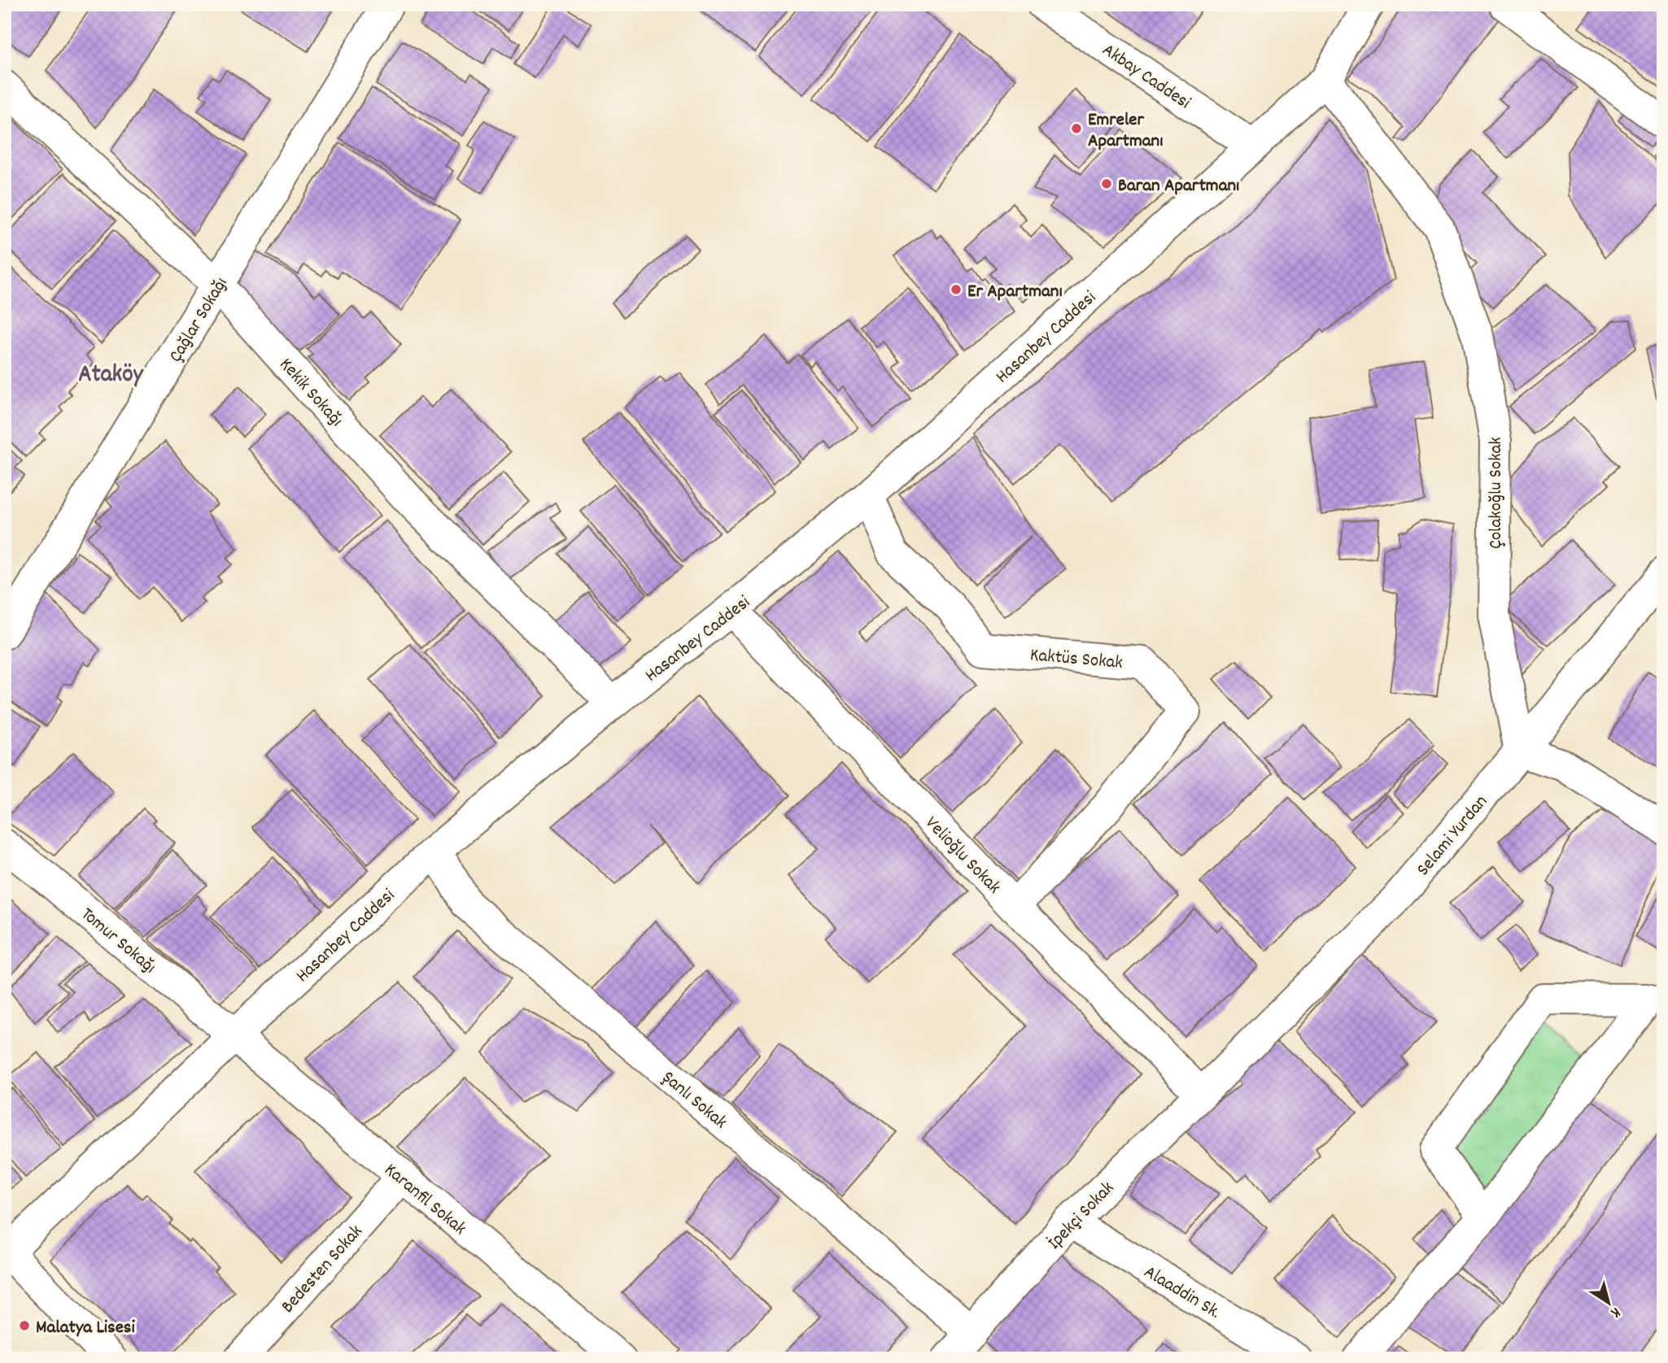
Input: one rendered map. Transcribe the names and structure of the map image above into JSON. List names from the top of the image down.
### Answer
{
  "streets": {
    "street": [
      "Akbay Caddesi",
      "Çağlar Sokağı",
      "Hasanbey Caddesi",
      "Kekik Sokağı",
      "Çolakoğlu Sokak",
      "Kaktüs Sokak",
      "Selami Yurdan",
      "Velioğlu Sokak",
      "Tomur Sokağı",
      "Şanlı Sokak",
      "Karanfil Sokak",
      "İpekçi Sokak",
      "Bedesten Sokak",
      "Alaaddin Sk."
    ]
  },
  "crossings": [
    ["Akbay Caddesi", "Hasanbey Caddesi"],
    ["Çağlar Sokağı", "Kekik Sokağı"],
    ["Hasanbey Caddesi", "Kekik Sokağı"],
    ["Hasanbey Caddesi", "Çolakoğlu Sokak"],
    ["Hasanbey Caddesi", "Kaktüs Sokak"],
    ["Hasanbey Caddesi", "Velioğlu Sokak"],
    ["Hasanbey Caddesi", "Tomur Sokağı"],
    ["Hasanbey Caddesi", "Şanlı Sokak"],
    ["Hasanbey Caddesi", "Karanfil Sokak"],
    ["Çolakoğlu Sokak", "Selami Yurdan"],
    ["Kaktüs Sokak", "Velioğlu Sokak"],
    ["Selami Yurdan", "Velioğlu Sokak"],
    ["Selami Yurdan", "İpekçi Sokak"],
    ["Velioğlu Sokak", "İpekçi Sokak"],
    ["Tomur Sokağı", "Karanfil Sokak"],
    ["Şanlı Sokak", "İpekçi Sokak"],
    ["Karanfil Sokak", "Bedesten Sokak"],
    ["İpekçi Sokak", "Alaaddin Sk."]
  ],
  "districts": ["Ataköy"],
  "places": [
    "Emreler Apartmanı",
    "Baran Apartmanı",
    "Er Apartmanı",
    "Malatya Lisesi"
  ],
  "north": "bottom right"
}
